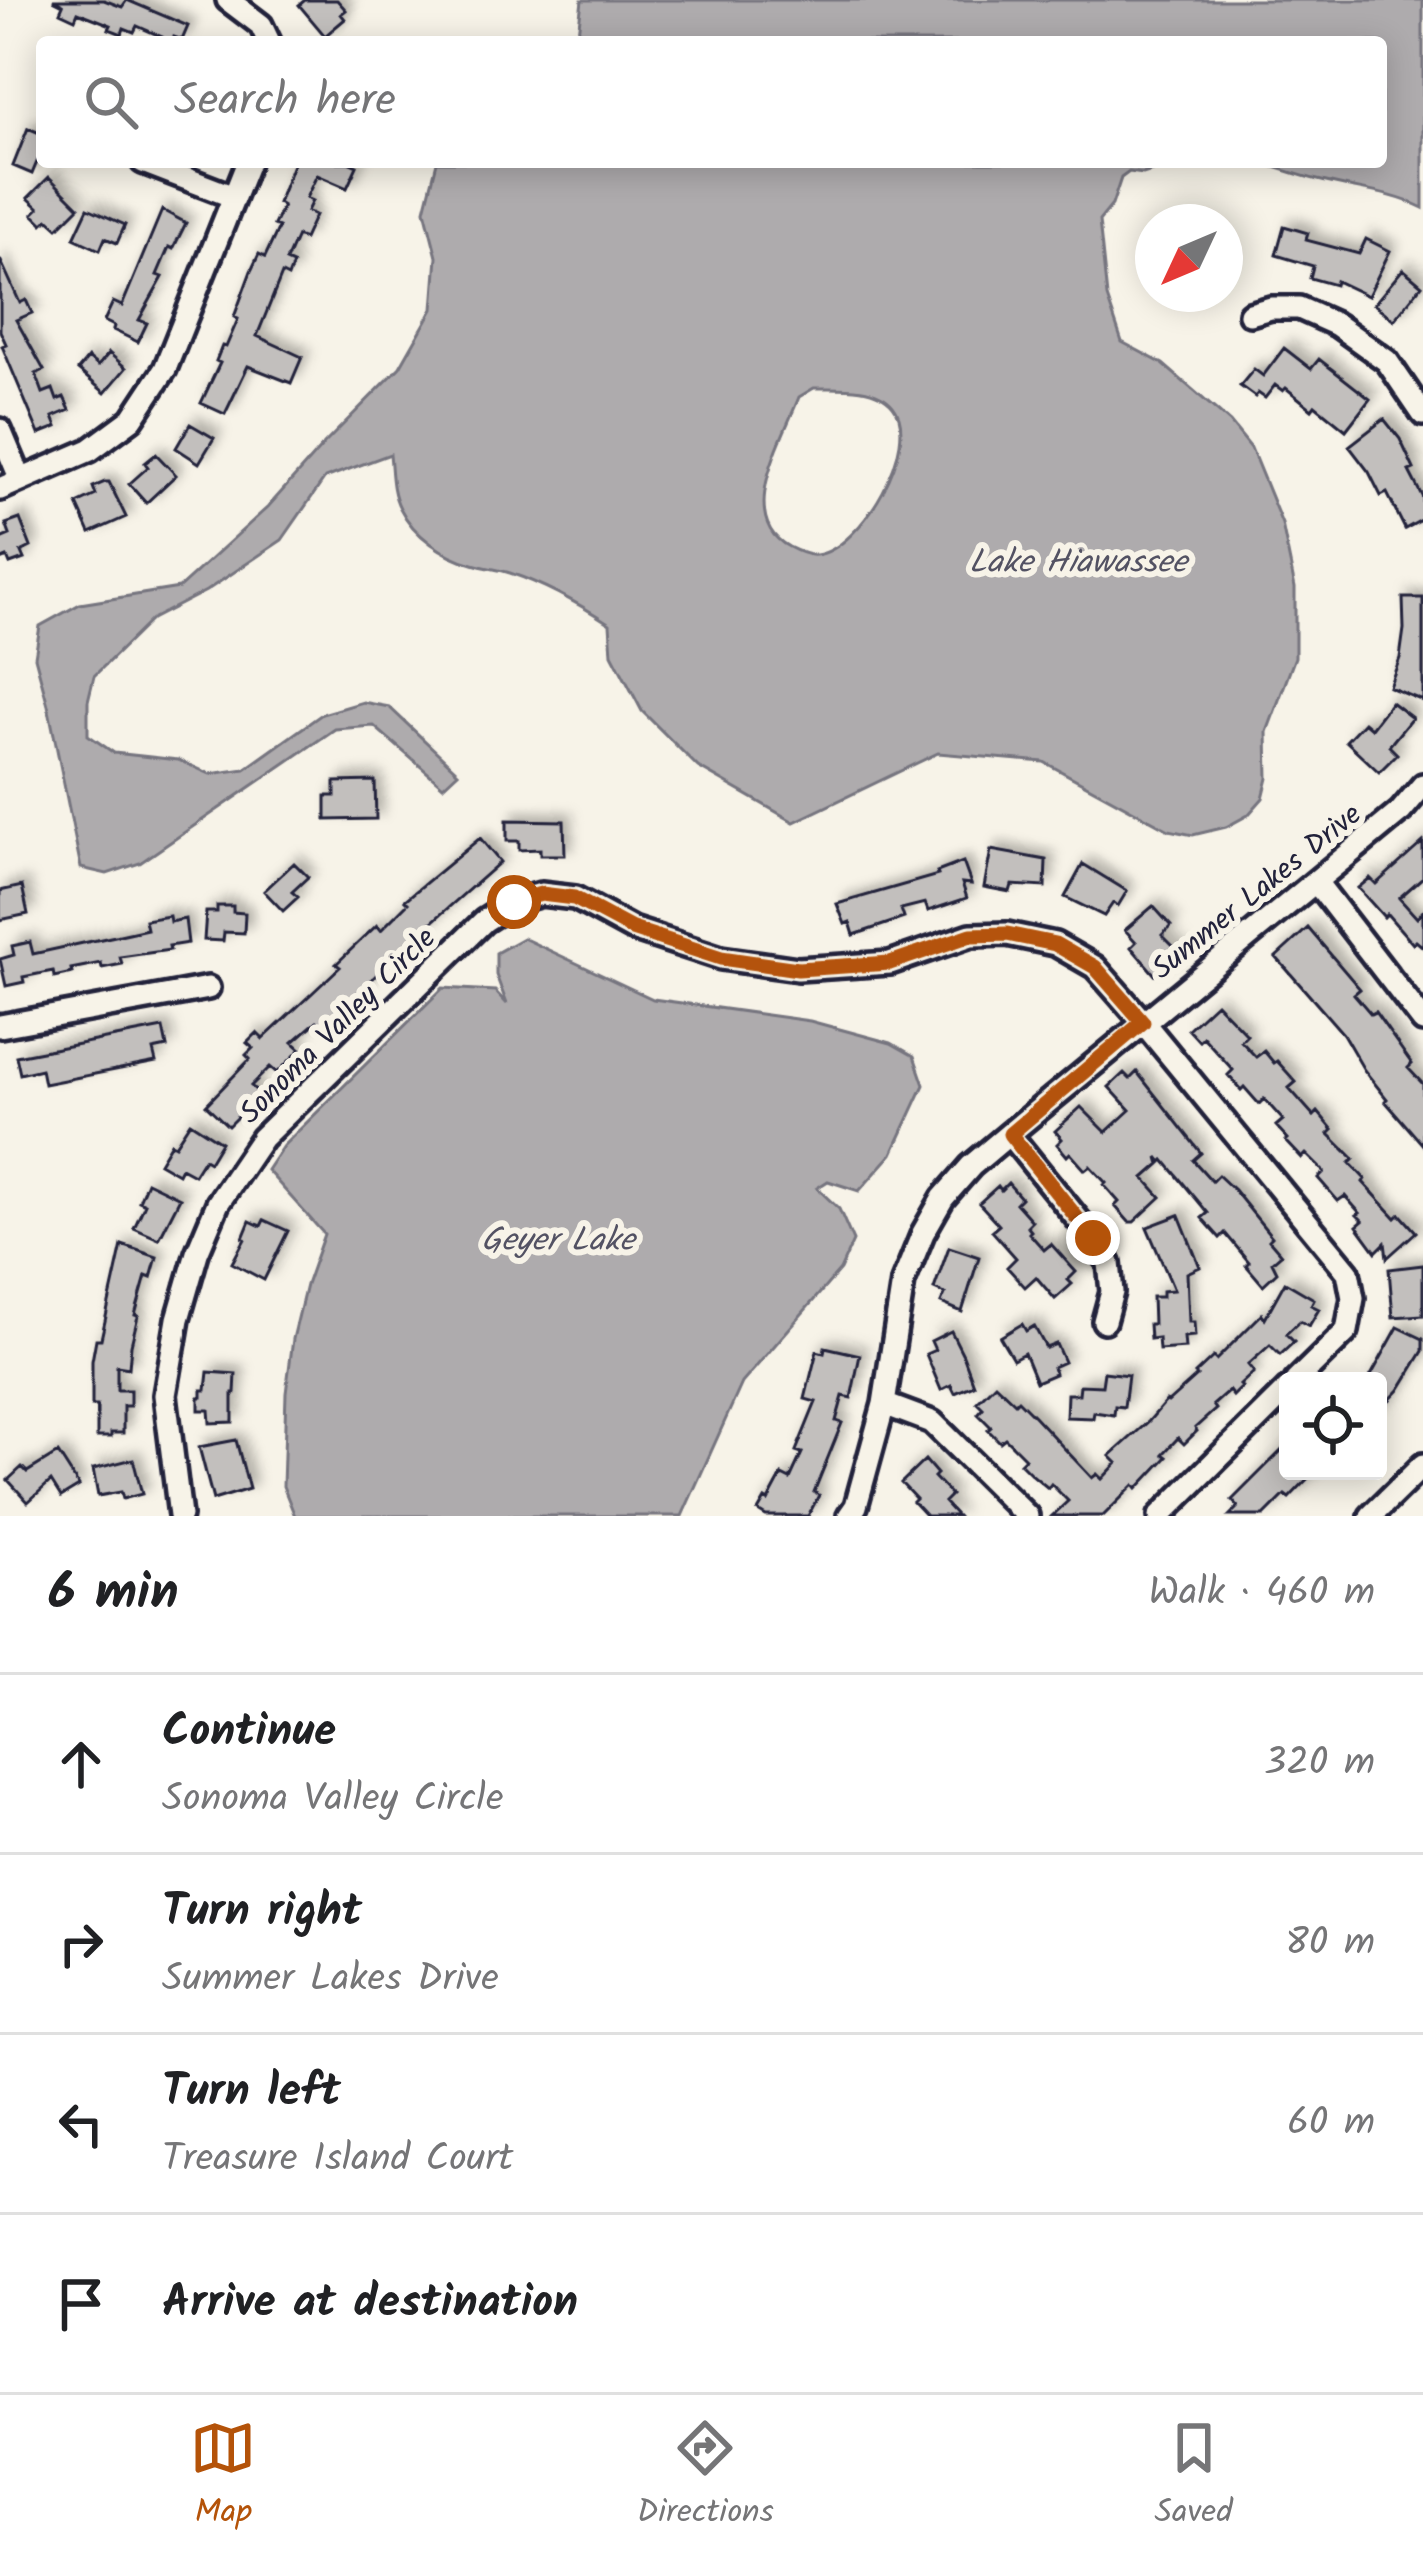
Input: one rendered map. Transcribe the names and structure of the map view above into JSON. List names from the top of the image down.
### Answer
{
  "streets": {
    "street": ["Summer Lakes Drive", "Sonoma Valley Circle"]
  },
  "crossings": [
    ["Summer Lakes Drive", "Sonoma Valley Circle"]
  ],
  "water": ["Lake Hiawassee", "Geyer Lake"],
  "north": "bottom left",
  "page": {
    "search": "Search here",
    "heading": ["6 min", "Walk · 460 m"],
    "list": [
      ["Continue", "Sonoma Valley Circle", "320 m"],
      ["Turn right", "Summer Lakes Drive", "80 m"],
      ["Turn left", "Treasure Island Court", "60 m"],
      "Arrive at destination"
    ],
    "nav": ["Map", "Directions", "Saved"]
  }
}
